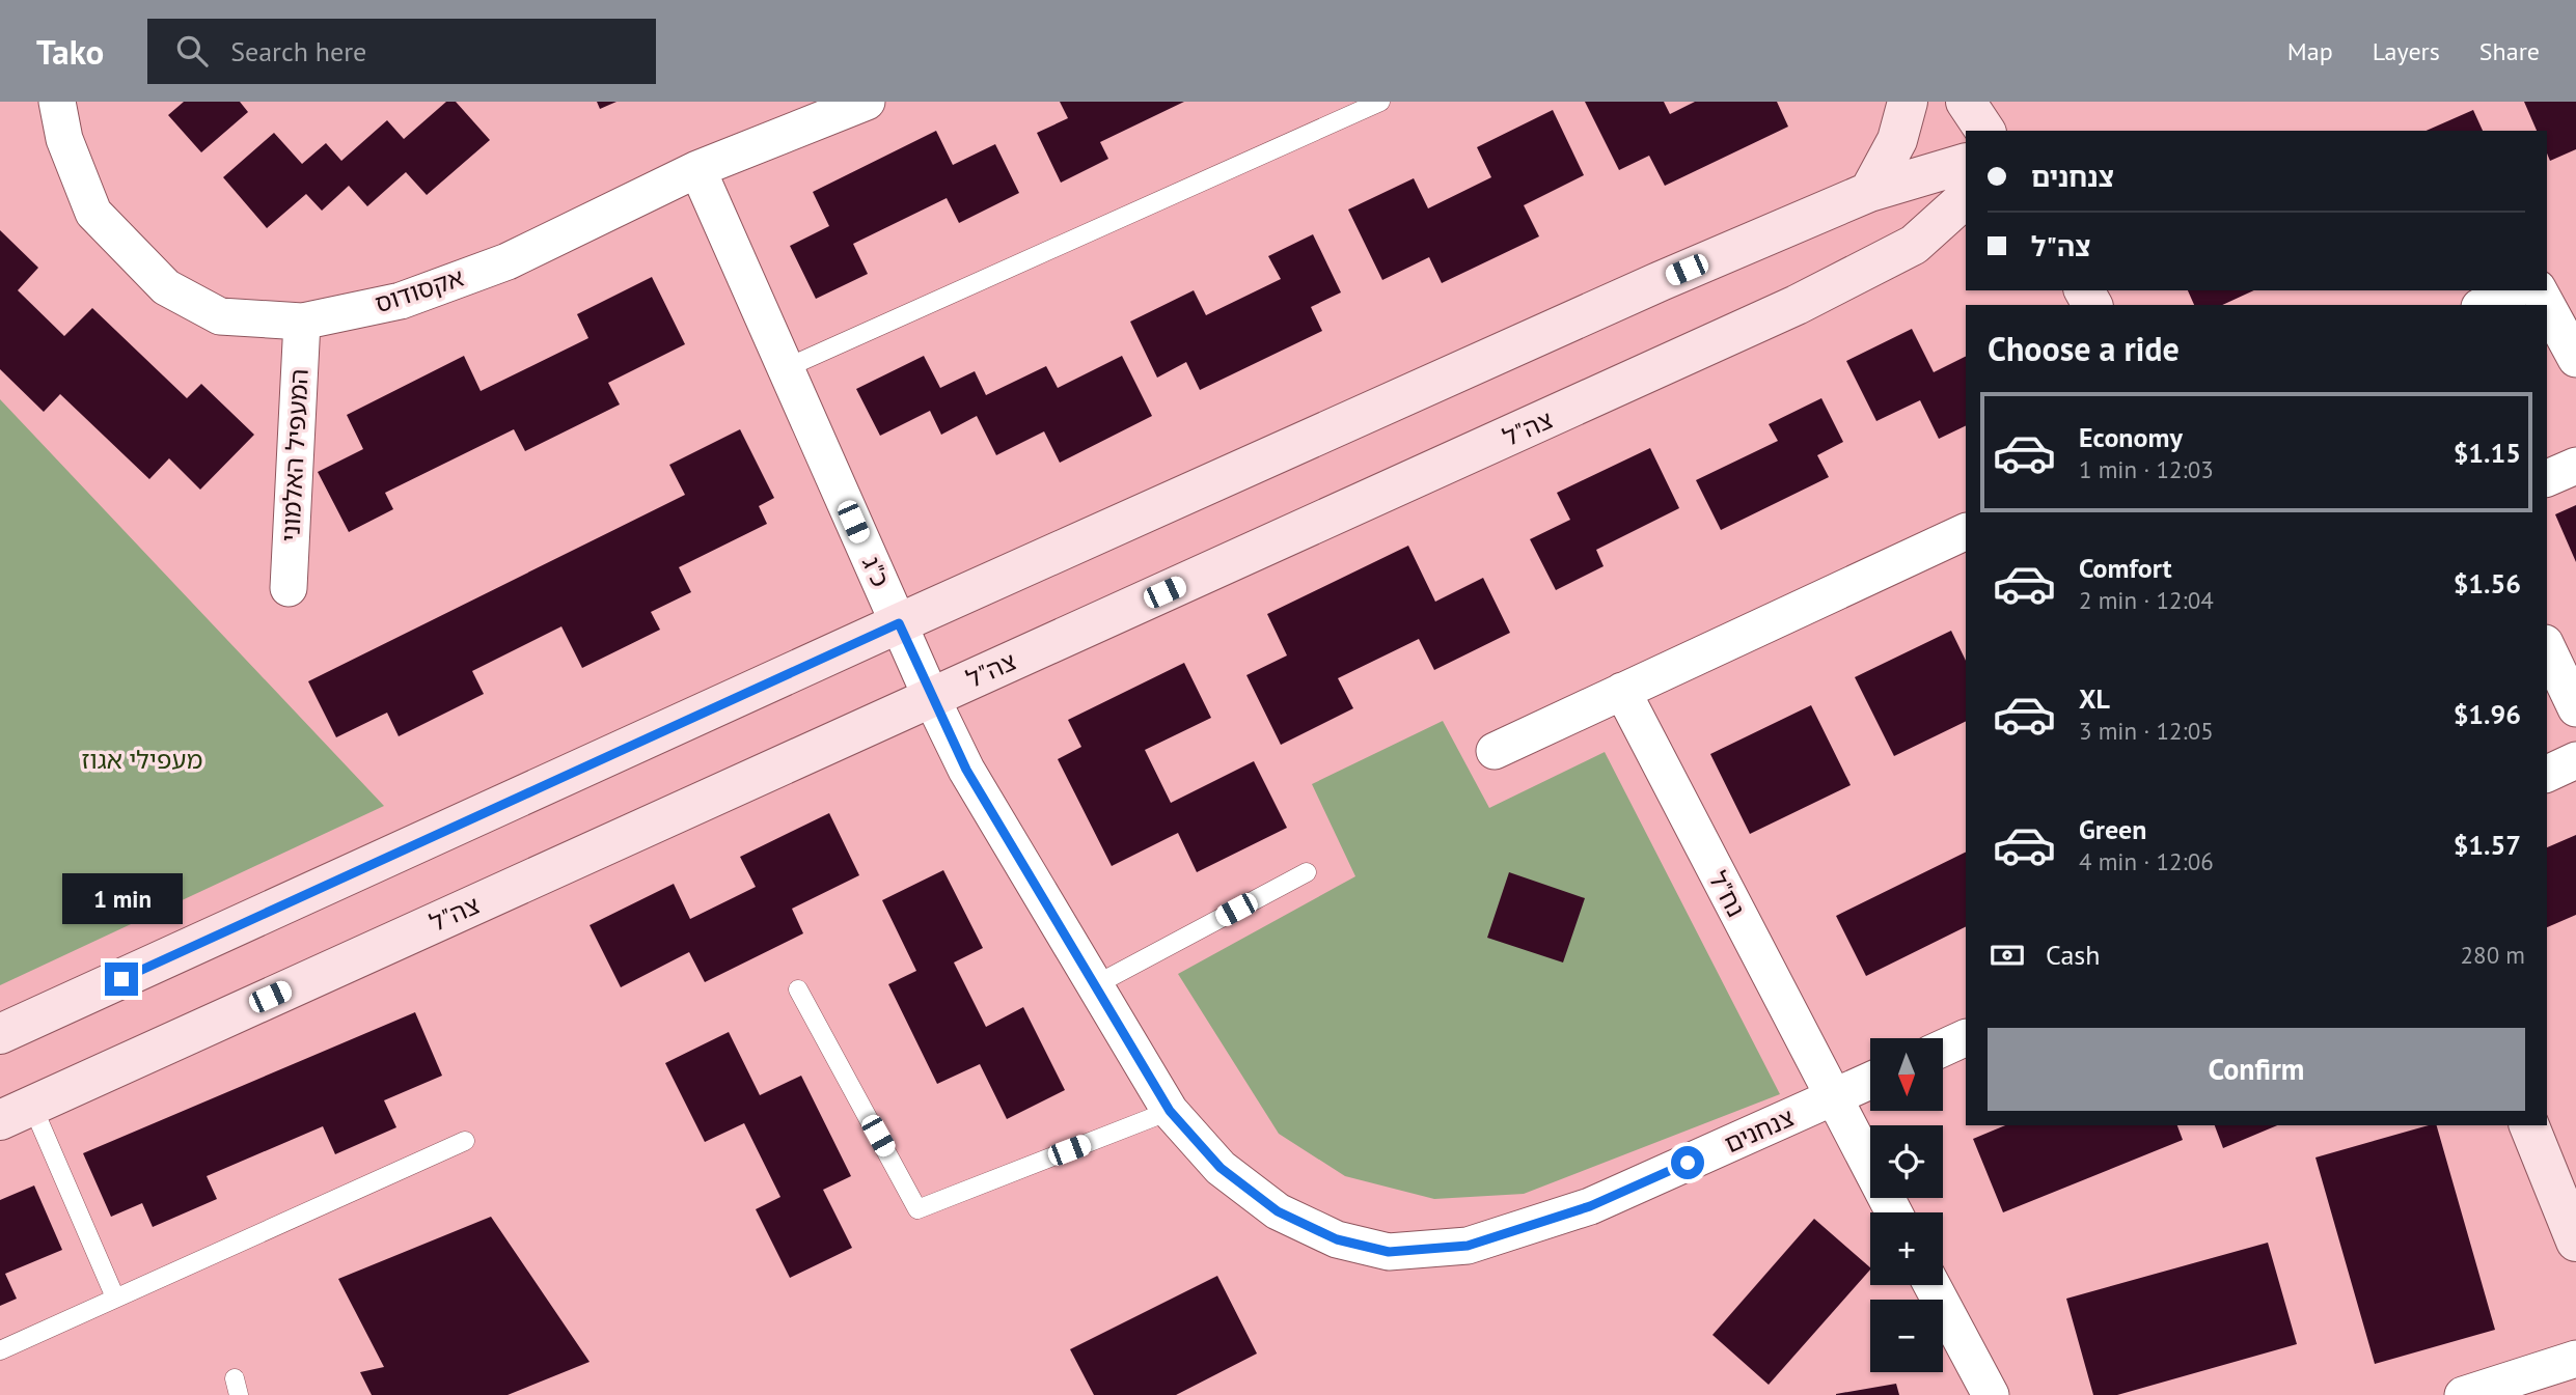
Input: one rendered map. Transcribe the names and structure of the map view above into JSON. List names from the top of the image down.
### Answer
{
  "streets": {
    "street": [
      "אקסודוס",
      "צה\"ל",
      "המעפיל האלמוני",
      "כ\"ג",
      "נח\"ל",
      "צנחנים"
    ]
  },
  "crossings": [
    ["אקסודוס", "המעפיל האלמוני"],
    ["אקסודוס", "כ\"ג"],
    ["צה\"ל", "כ\"ג"],
    ["כ\"ג", "צנחנים"],
    ["נח\"ל", "צנחנים"]
  ],
  "parks": ["מעפילי אגוז"],
  "north": "bottom",
  "page": {
    "header": "Tako",
    "search": "Search here",
    "nav": ["Map", "Layers", "Share"],
    "banner": ["צנחנים", "צה\"ל"],
    "heading": "Choose a ride",
    "list": [
      {
        "name": "Economy",
        "note": "1 min · 12:03",
        "value": "$1.15"
      },
      {
        "name": "Comfort",
        "note": "2 min · 12:04",
        "value": "$1.56"
      },
      {
        "name": "XL",
        "note": "3 min · 12:05",
        "value": "$1.96"
      },
      {
        "name": "Green",
        "note": "4 min · 12:06",
        "value": "$1.57"
      }
    ],
    "bubble": "1 min",
    "pay": ["Cash", "280 m"],
    "buttons": "Confirm",
    "map_buttons": ["+", "−"]
  }
}
